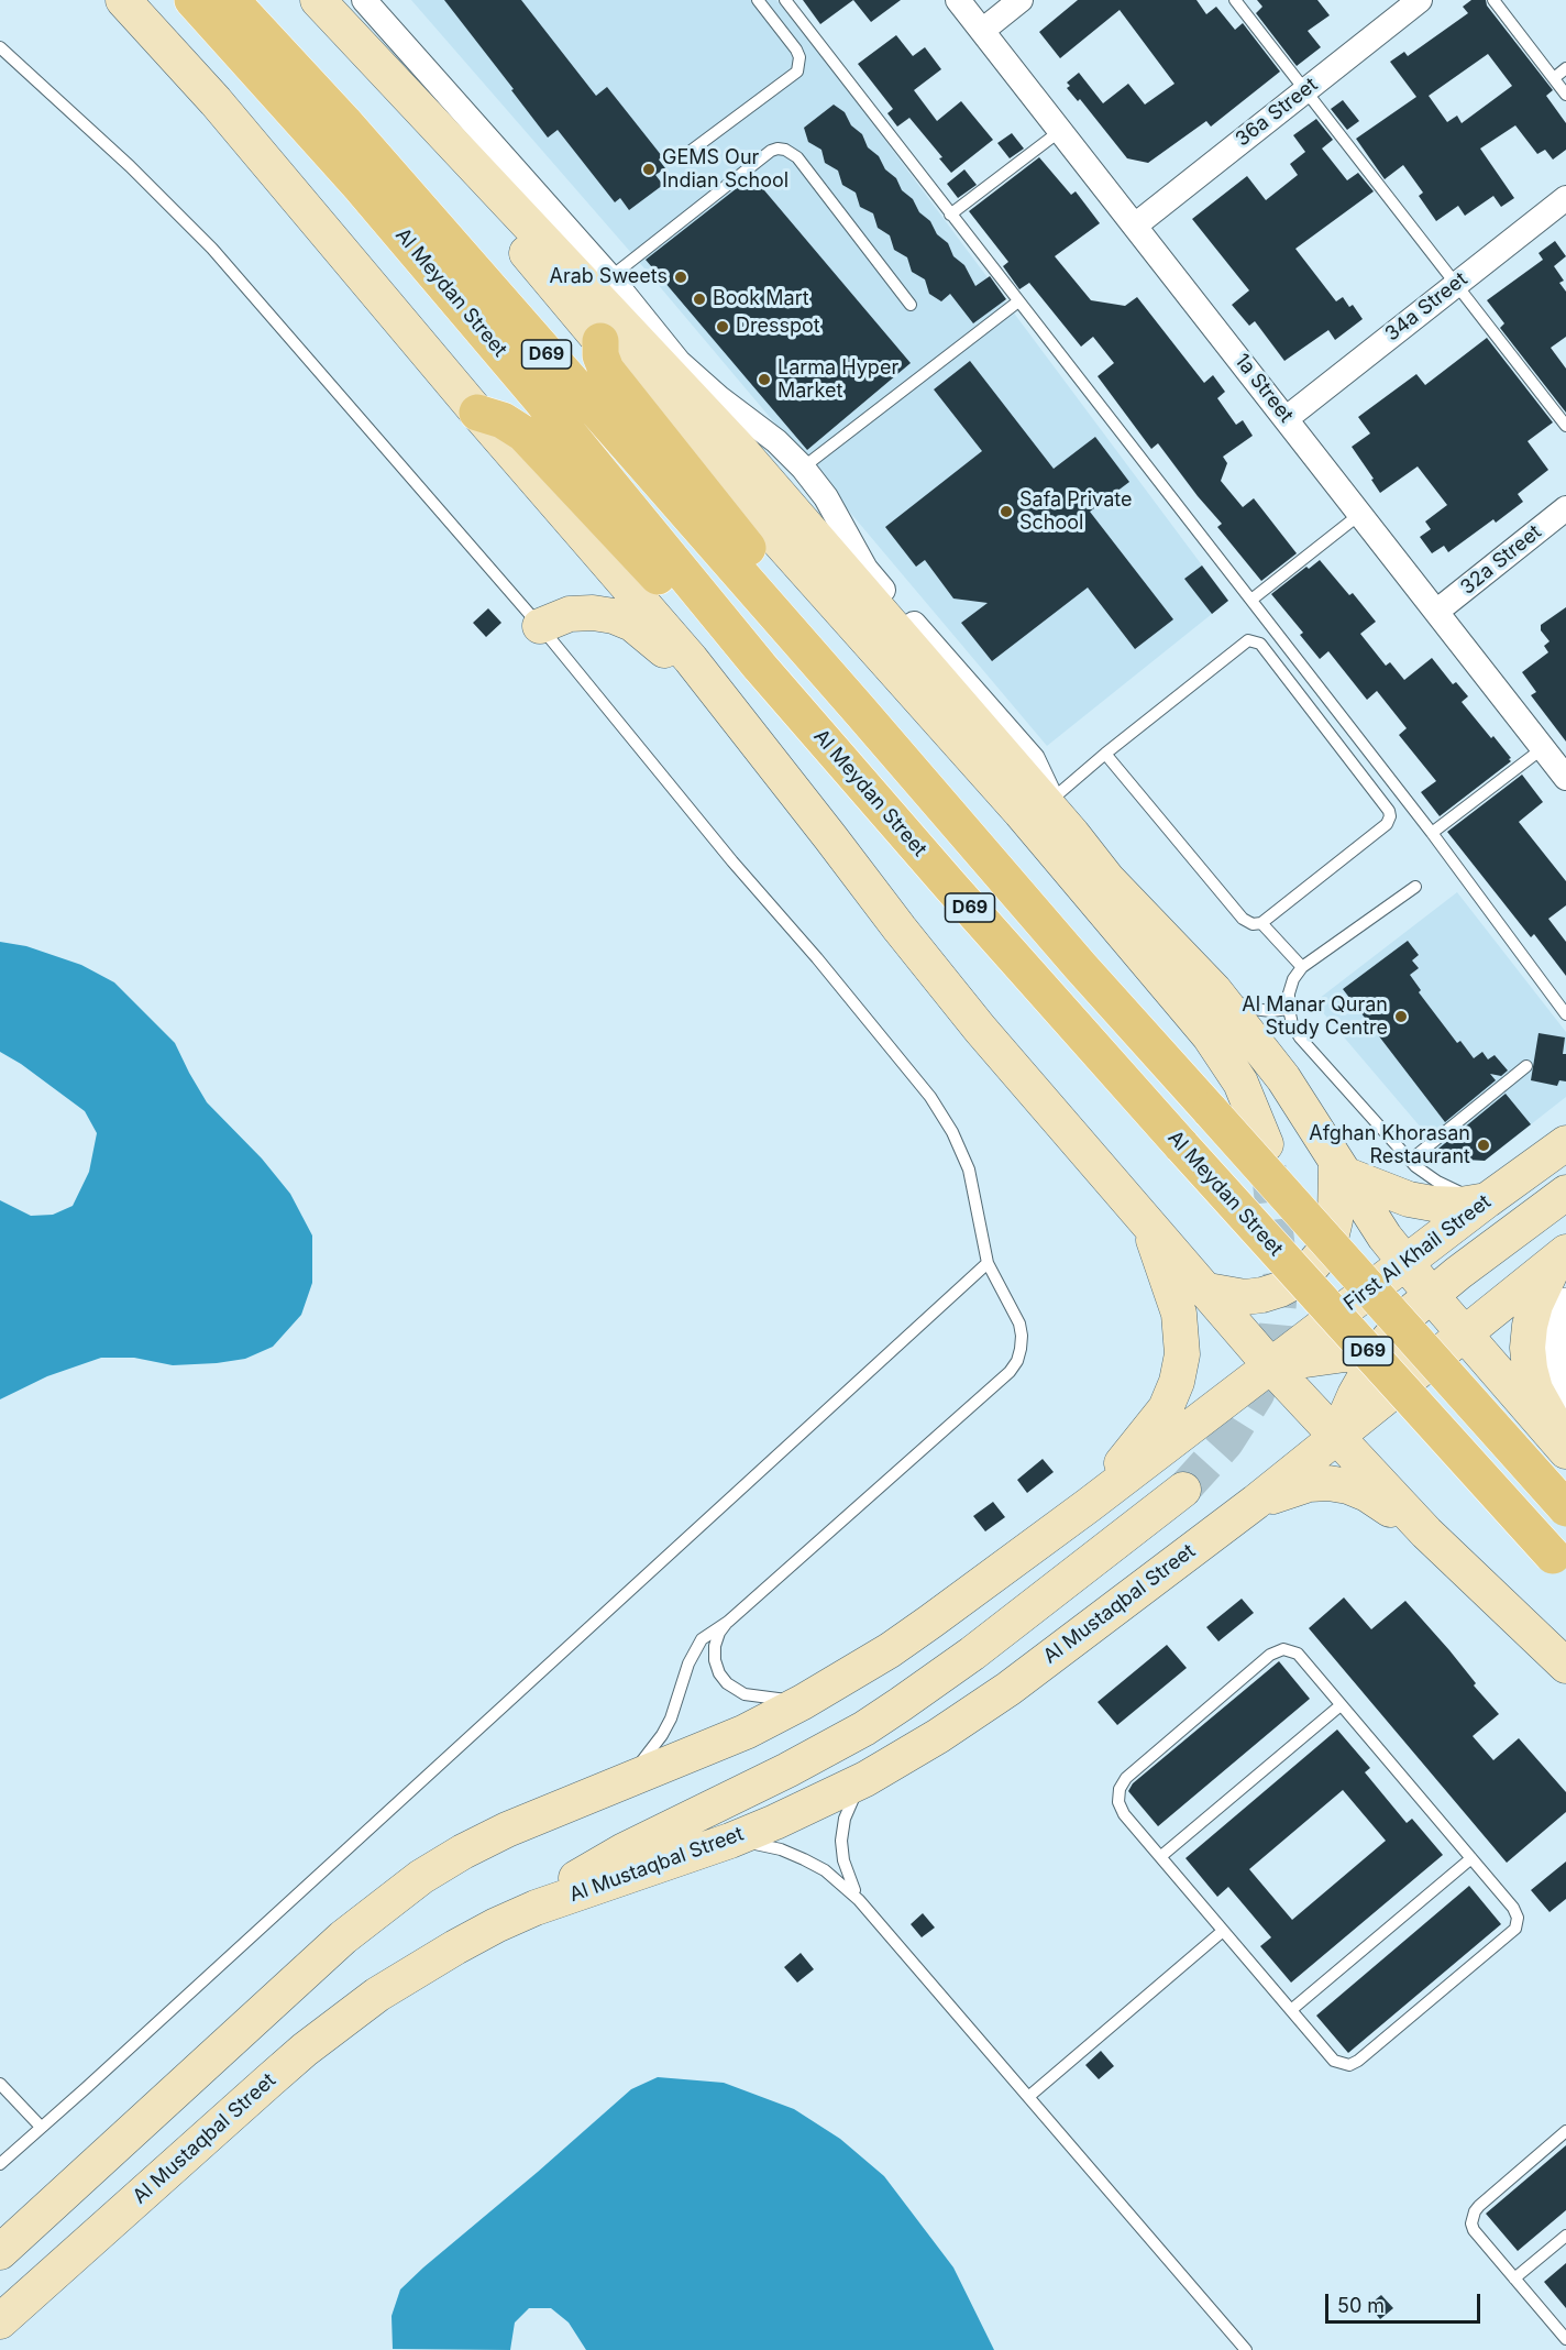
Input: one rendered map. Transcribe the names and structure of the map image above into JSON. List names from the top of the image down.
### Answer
{
  "streets": {
    "main road": [
      "Al Meydan Street",
      "D69",
      "First Al Khail Street",
      "Al Mustaqbal Street"
    ],
    "street": [
      "36a Street",
      "34a Street",
      "1a Street",
      "32a Street"
    ]
  },
  "crossings": [
    ["36a Street", "1a Street"],
    ["34a Street", "1a Street"],
    ["1a Street", "32a Street"]
  ],
  "places": [
    "GEMS Our Indian School",
    "Arab Sweets",
    "Book Mart",
    "Dresspot",
    "Larma Hyper Market",
    "Safa Private School",
    "Al Manar Quran Study Centre",
    "Afghan Khorasan Restaurant"
  ],
  "scale_bar": "50 m"
}
